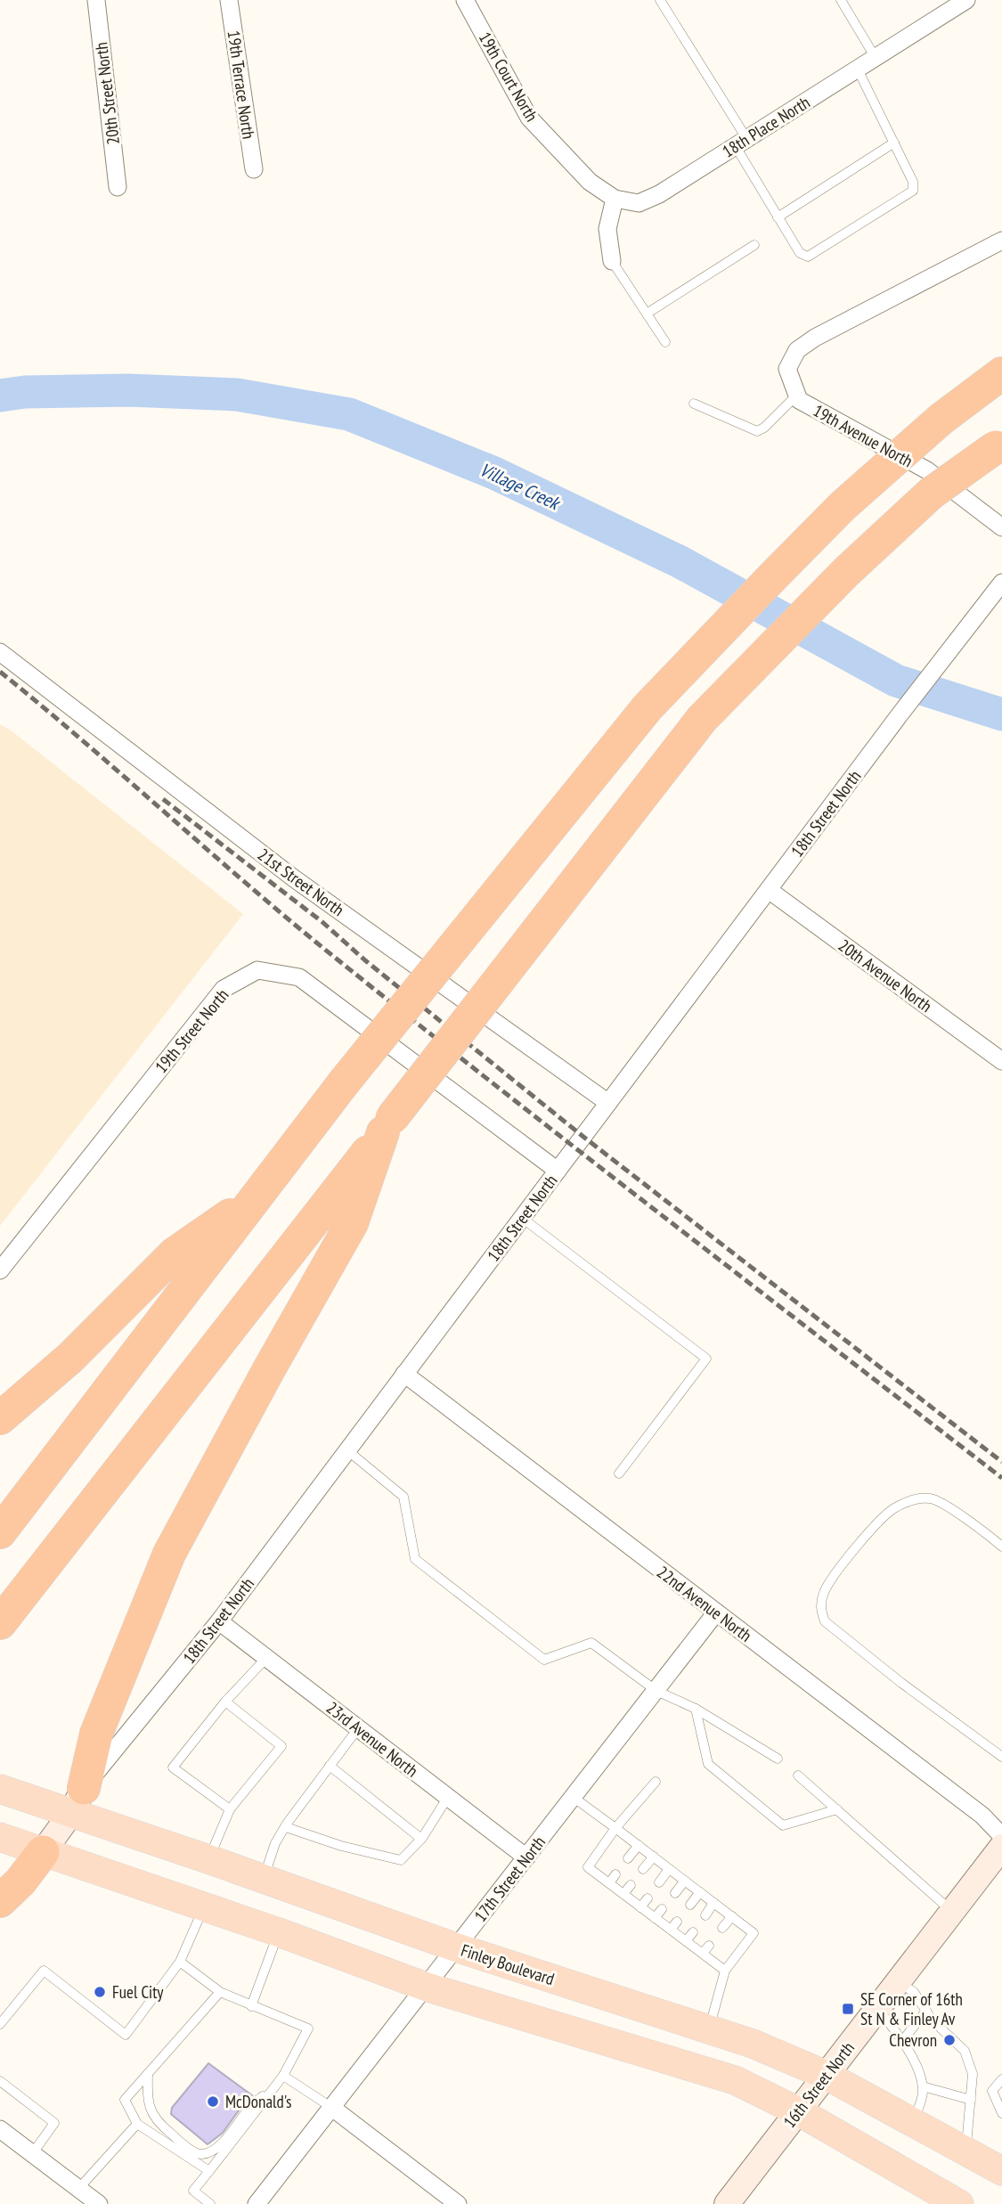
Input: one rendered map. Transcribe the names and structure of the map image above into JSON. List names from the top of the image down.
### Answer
{
  "streets": {
    "main road": ["Finley Boulevard"],
    "street": [
      "19th Court North",
      "19th Terrace North",
      "20th Street North",
      "18th Place North",
      "19th Avenue North",
      "18th Street North",
      "21st Street North",
      "20th Avenue North",
      "19th Street North",
      "22nd Avenue North",
      "23rd Avenue North",
      "17th Street North",
      "16th Street North"
    ]
  },
  "crossings": [
    ["19th Court North", "18th Place North"],
    ["18th Street North", "21st Street North"],
    ["18th Street North", "20th Avenue North"],
    ["18th Street North", "19th Street North"],
    ["18th Street North", "22nd Avenue North"],
    ["18th Street North", "23rd Avenue North"],
    ["18th Street North", "Finley Boulevard"],
    ["22nd Avenue North", "17th Street North"],
    ["23rd Avenue North", "17th Street North"],
    ["17th Street North", "Finley Boulevard"],
    ["Finley Boulevard", "16th Street North"]
  ],
  "water": ["Village Creek"],
  "places": {
    "other": ["Fuel City", "Chevron", "McDonald's"],
    "transit": ["SE Corner of 16th St N & Finley Av"]
  }
}
